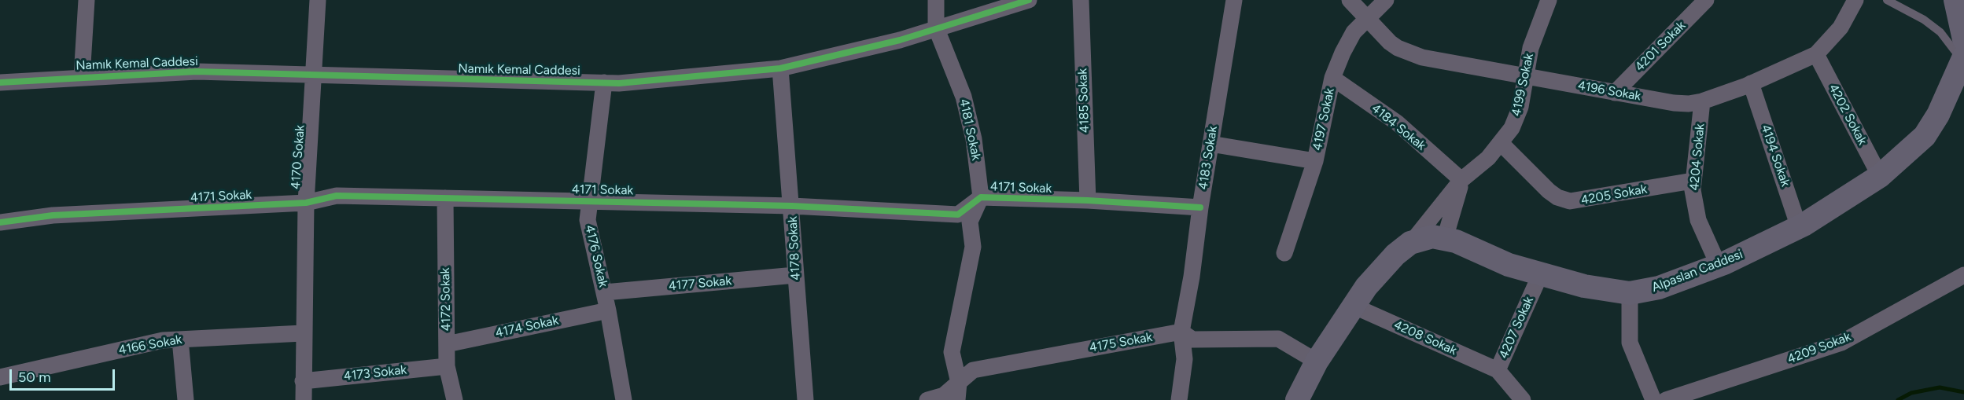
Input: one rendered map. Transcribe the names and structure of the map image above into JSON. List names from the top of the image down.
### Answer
{
  "streets": {
    "street": [
      "4201 Sokak",
      "Namık Kemal Caddesi",
      "4199 Sokak",
      "4196 Sokak",
      "4185 Sokak",
      "4202 Sokak",
      "4197 Sokak",
      "4184 Sokak",
      "4181 Sokak",
      "4194 Sokak",
      "4170 Sokak",
      "4204 Sokak",
      "4183 Sokak",
      "4171 Sokak",
      "4205 Sokak",
      "4178 Sokak",
      "4176 Sokak",
      "Alpaslan Caddesi",
      "4177 Sokak",
      "4172 Sokak",
      "4174 Sokak",
      "4207 Sokak",
      "4208 Sokak",
      "4175 Sokak",
      "4166 Sokak",
      "4209 Sokak",
      "4173 Sokak"
    ]
  },
  "crossings": [
    ["4201 Sokak", "4196 Sokak"],
    ["Namık Kemal Caddesi", "4181 Sokak"],
    ["Namık Kemal Caddesi", "4170 Sokak"],
    ["Namık Kemal Caddesi", "4178 Sokak"],
    ["Namık Kemal Caddesi", "4176 Sokak"],
    ["4199 Sokak", "4196 Sokak"],
    ["4199 Sokak", "4184 Sokak"],
    ["4199 Sokak", "4205 Sokak"],
    ["4199 Sokak", "Alpaslan Caddesi"],
    ["4196 Sokak", "4202 Sokak"],
    ["4196 Sokak", "4197 Sokak"],
    ["4196 Sokak", "4194 Sokak"],
    ["4196 Sokak", "4204 Sokak"],
    ["4185 Sokak", "4171 Sokak"],
    ["4202 Sokak", "Alpaslan Caddesi"],
    ["4197 Sokak", "4184 Sokak"],
    ["4181 Sokak", "4171 Sokak"],
    ["4194 Sokak", "Alpaslan Caddesi"],
    ["4170 Sokak", "4171 Sokak"],
    ["4170 Sokak", "4166 Sokak"],
    ["4170 Sokak", "4173 Sokak"],
    ["4204 Sokak", "4205 Sokak"],
    ["4204 Sokak", "Alpaslan Caddesi"],
    ["4183 Sokak", "4171 Sokak"],
    ["4183 Sokak", "4175 Sokak"],
    ["4171 Sokak", "4178 Sokak"],
    ["4171 Sokak", "4176 Sokak"],
    ["4171 Sokak", "4172 Sokak"],
    ["4178 Sokak", "4177 Sokak"],
    ["4176 Sokak", "4177 Sokak"],
    ["4176 Sokak", "4174 Sokak"],
    ["Alpaslan Caddesi", "4207 Sokak"],
    ["Alpaslan Caddesi", "4208 Sokak"],
    ["4172 Sokak", "4174 Sokak"],
    ["4172 Sokak", "4173 Sokak"],
    ["4207 Sokak", "4208 Sokak"]
  ],
  "scale_bar": "50 m"
}
